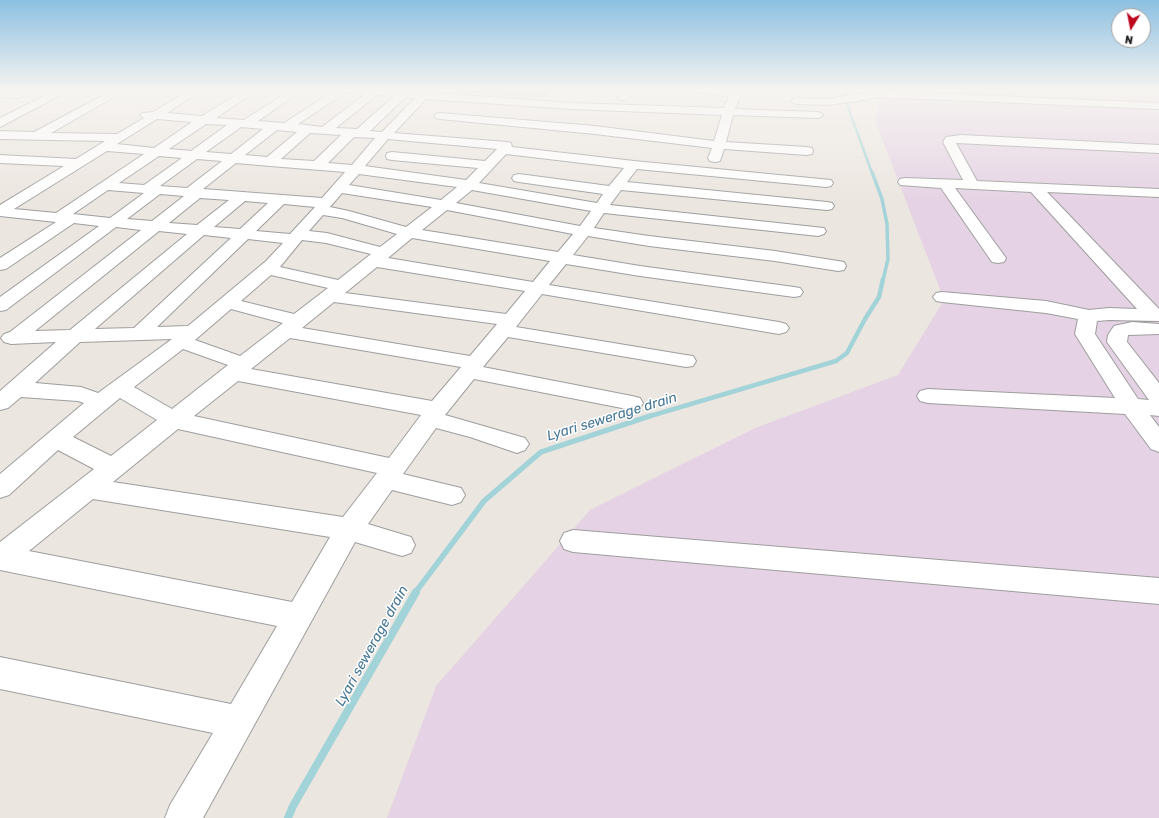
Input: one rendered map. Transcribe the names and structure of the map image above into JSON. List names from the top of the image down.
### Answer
{
  "water": ["Lyari sewerage drain"],
  "north": "bottom"
}
